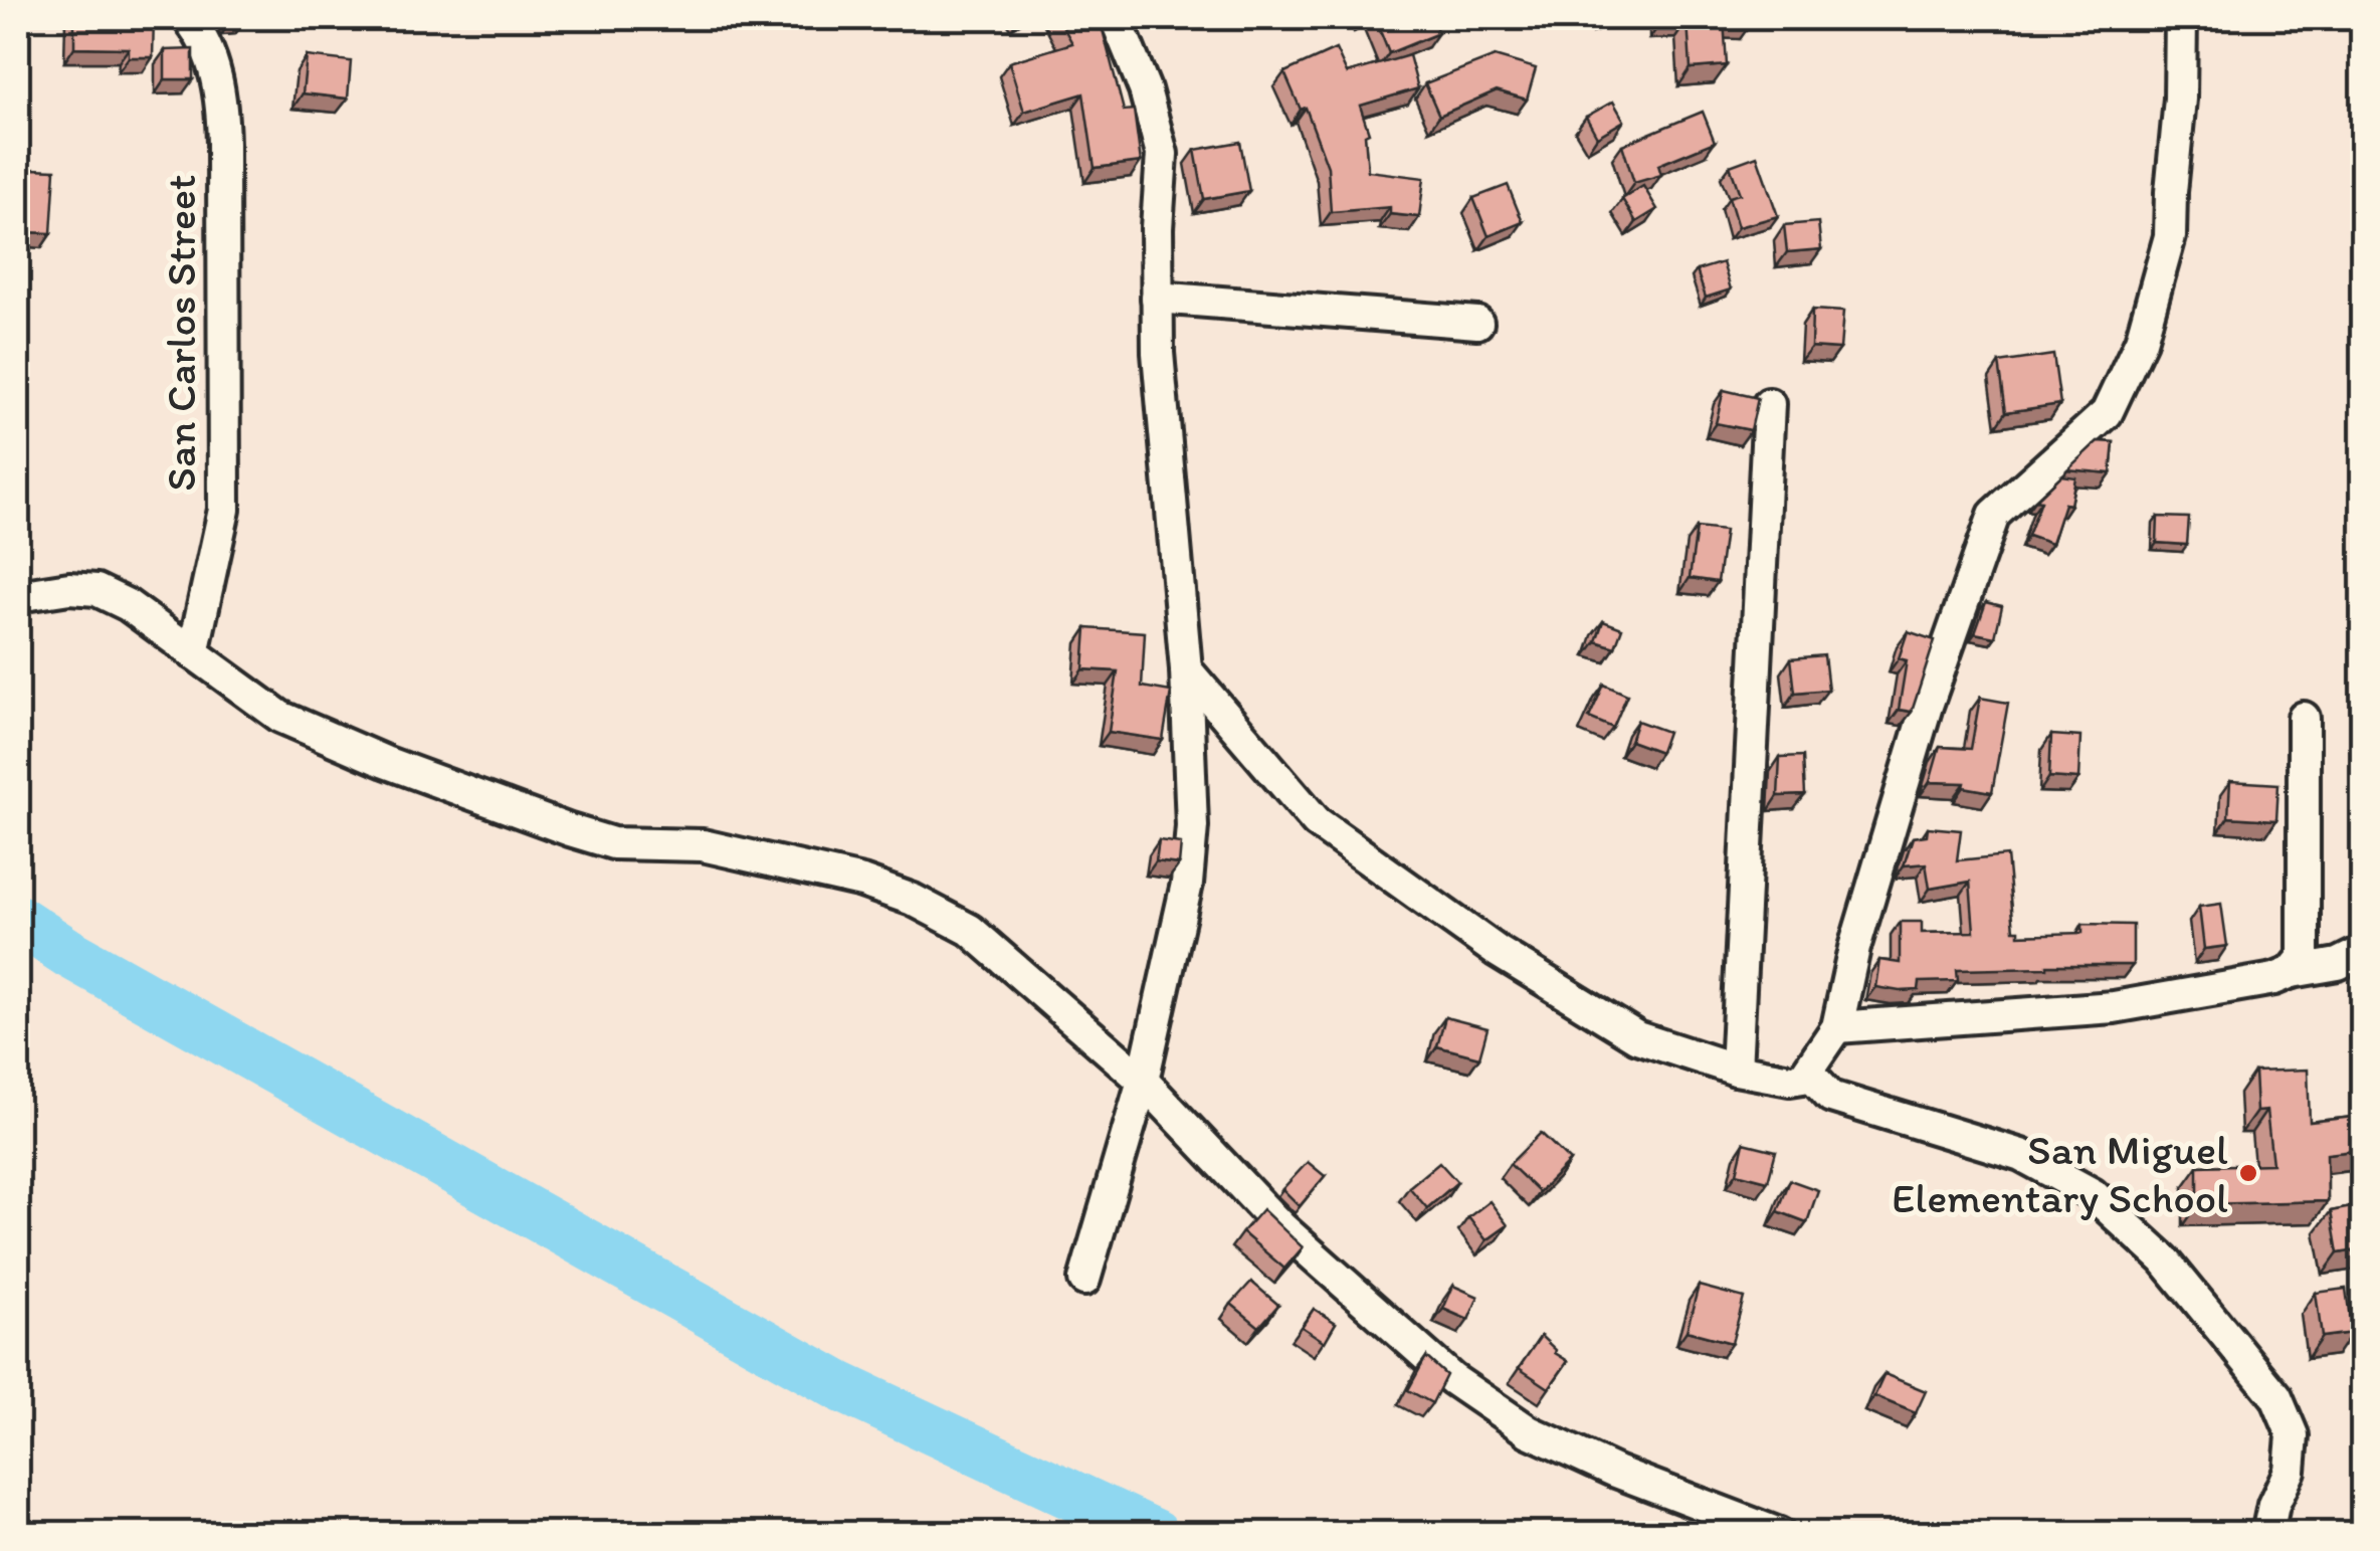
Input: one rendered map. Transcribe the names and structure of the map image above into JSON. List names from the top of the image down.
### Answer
{
  "streets": {
    "street": ["San Carlos Street"]
  },
  "places": ["San Miguel Elementary School"]
}
